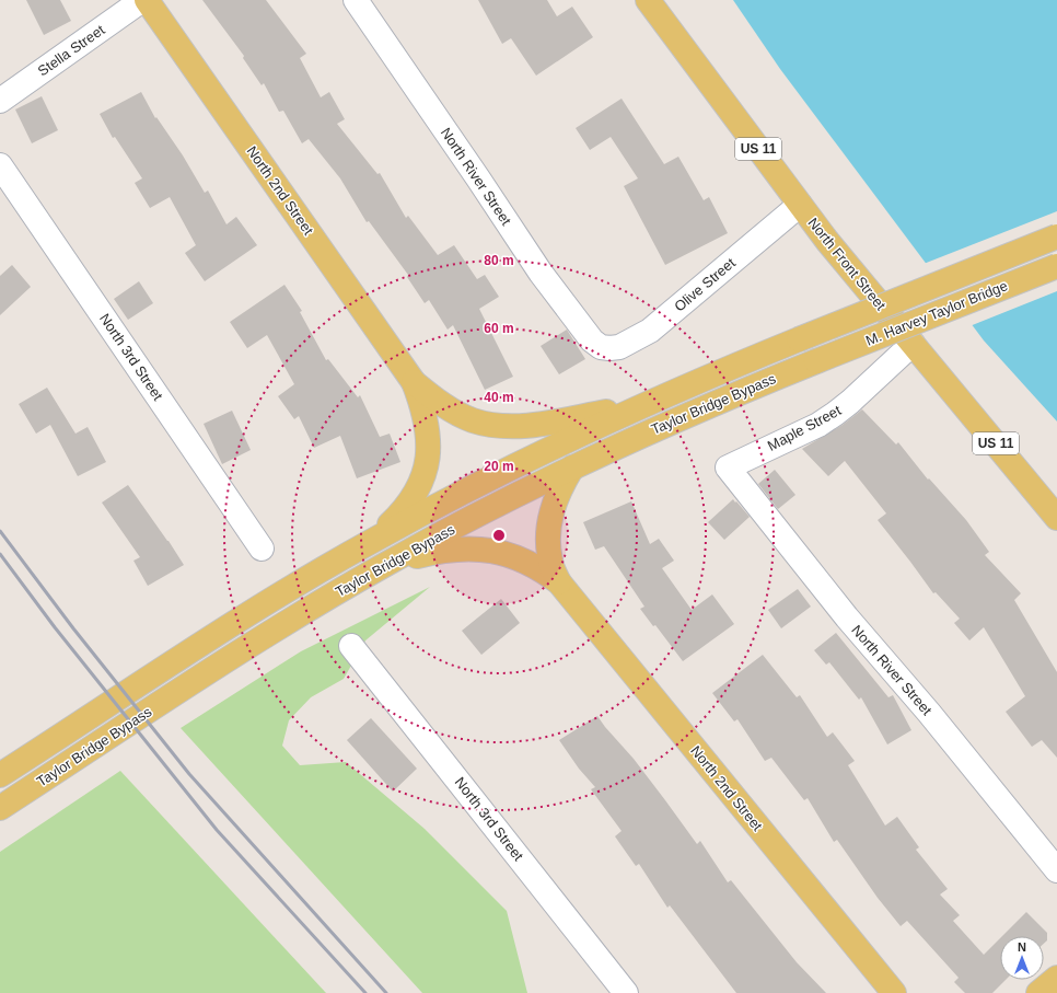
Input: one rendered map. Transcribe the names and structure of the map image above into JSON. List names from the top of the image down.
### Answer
{
  "streets": {
    "main road": [
      "US 11",
      "North 2nd Street",
      "North Front Street",
      "M. Harvey Taylor Bridge",
      "Taylor Bridge Bypass"
    ],
    "street": [
      "Stella Street",
      "North River Street",
      "Olive Street",
      "North 3rd Street",
      "Maple Street"
    ]
  },
  "crossings": [
    ["North River Street", "Olive Street"],
    ["North River Street", "Maple Street"],
    ["North Front Street", "Olive Street"],
    ["North Front Street", "Maple Street"],
    ["M. Harvey Taylor Bridge", "Taylor Bridge Bypass"]
  ],
  "north": "top",
  "rings": [
    "80 m",
    "60 m",
    "40 m",
    "20 m"
  ]
}
